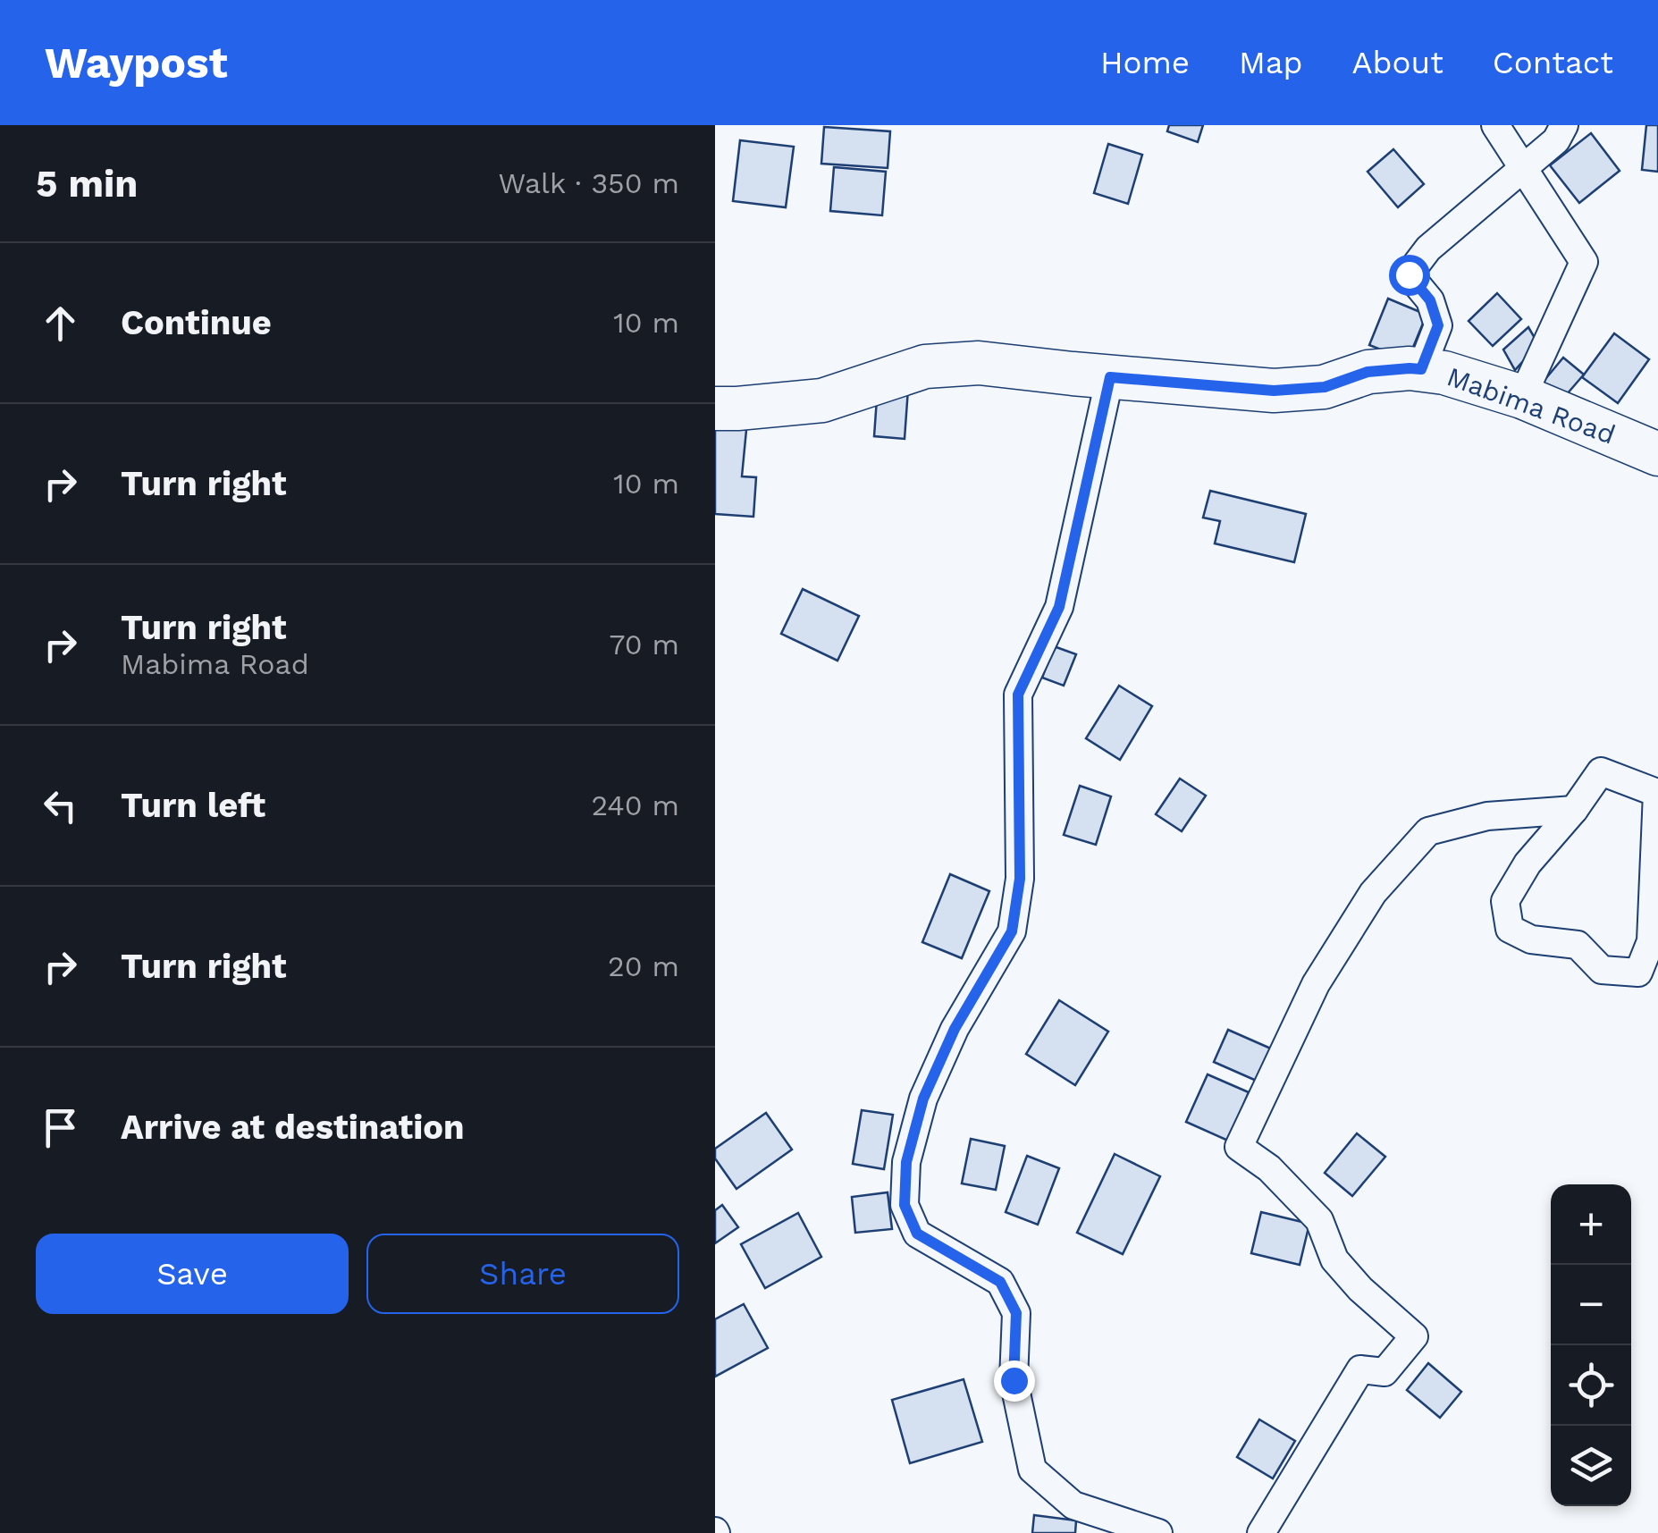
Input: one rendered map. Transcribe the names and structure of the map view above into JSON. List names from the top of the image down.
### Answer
{
  "streets": {
    "main road": ["Mabima Road"]
  },
  "page": {
    "header": "Waypost",
    "nav": [
      "Home",
      "Map",
      "About",
      "Contact"
    ],
    "heading": ["5 min", "Walk · 350 m"],
    "list": [
      ["Continue", "10 m"],
      ["Turn right", "10 m"],
      ["Turn right", "Mabima Road", "70 m"],
      ["Turn left", "240 m"],
      ["Turn right", "20 m"],
      "Arrive at destination"
    ],
    "map_buttons": ["+", "−"],
    "buttons": ["Save", "Share"]
  }
}
